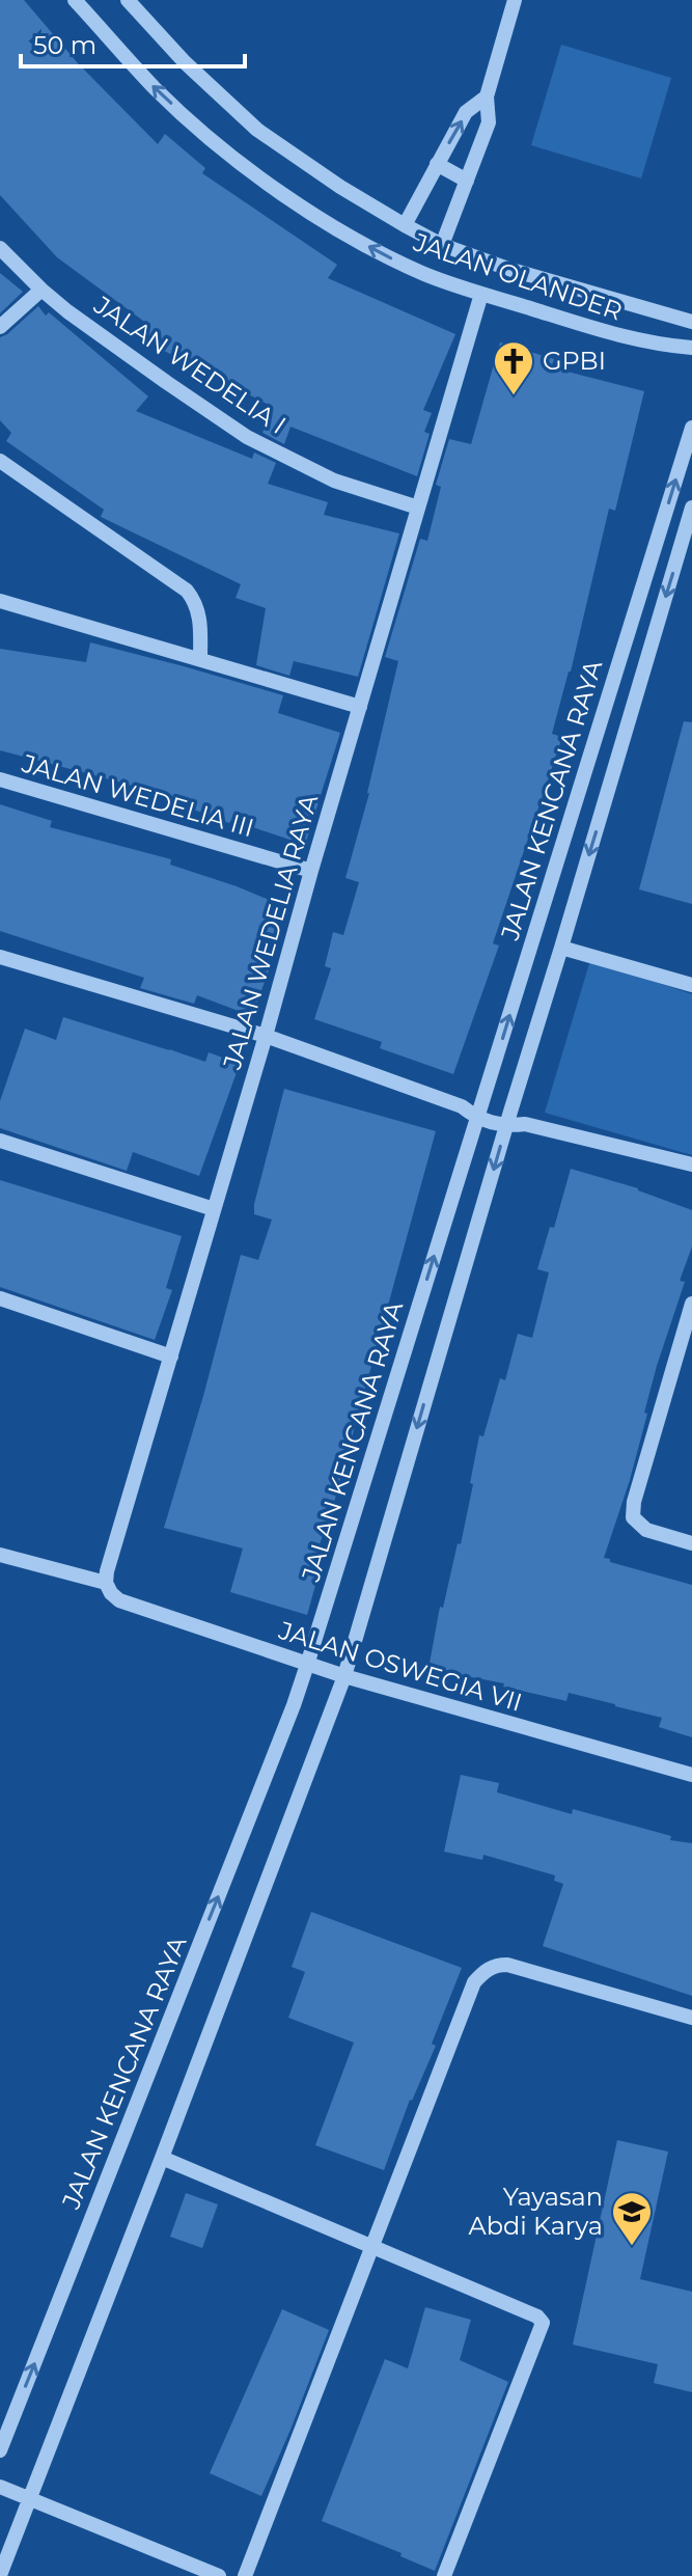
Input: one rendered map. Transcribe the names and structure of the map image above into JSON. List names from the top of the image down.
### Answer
{
  "streets": {
    "street": [
      "JALAN OLANDER",
      "JALAN WEDELIA I",
      "JALAN WEDELIA III",
      "JALAN KENCANA RAYA",
      "JALAN WEDELIA RAYA",
      "JALAN OSWEGIA VII"
    ]
  },
  "crossings": [
    ["JALAN OLANDER", "JALAN WEDELIA RAYA"],
    ["JALAN WEDELIA I", "JALAN WEDELIA RAYA"],
    ["JALAN WEDELIA III", "JALAN WEDELIA RAYA"],
    ["JALAN KENCANA RAYA", "JALAN OSWEGIA VII"],
    ["JALAN WEDELIA RAYA", "JALAN OSWEGIA VII"]
  ],
  "places": {
    "church": ["GPBI"],
    "school or university": ["Yayasan Abdi Karya"]
  },
  "scale_bar": "50 m"
}
